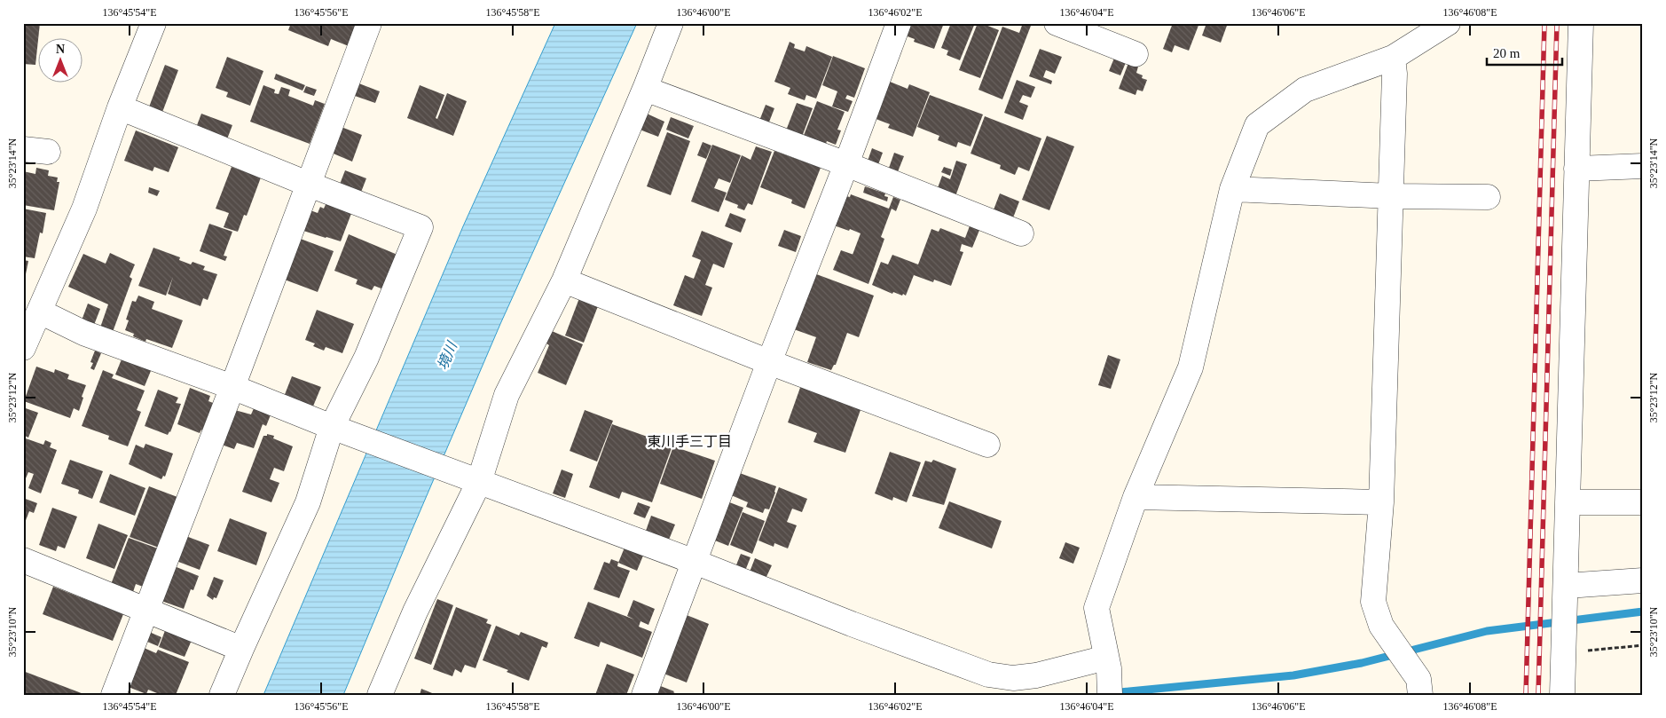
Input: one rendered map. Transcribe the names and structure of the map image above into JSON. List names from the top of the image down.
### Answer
{
  "districts": ["東川手三丁目"],
  "water": ["境川"],
  "scale_bar": "20 m",
  "north": "top",
  "coordinates": [
    "136°45'54\"E",
    "136°45'56\"E",
    "136°45'58\"E",
    "136°46'00\"E",
    "136°46'02\"E",
    "136°46'04\"E",
    "136°46'06\"E",
    "136°46'08\"E",
    "35°23'14\"N",
    "35°23'12\"N",
    "35°23'10\"N"
  ]
}
